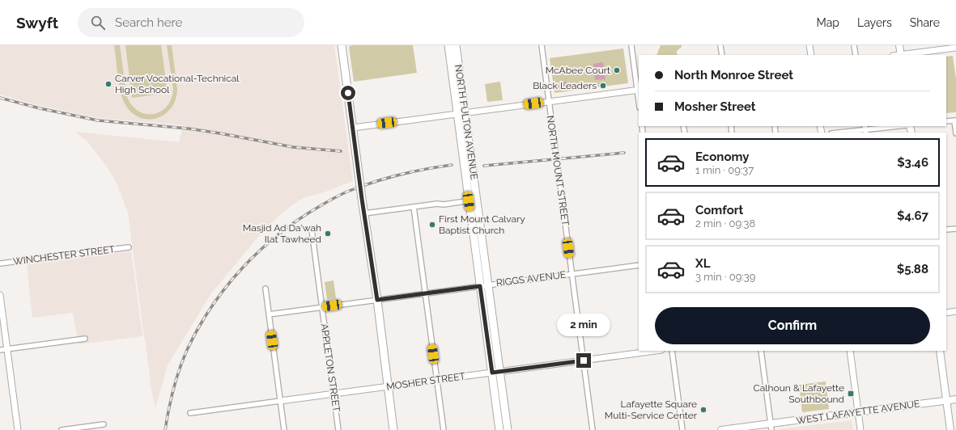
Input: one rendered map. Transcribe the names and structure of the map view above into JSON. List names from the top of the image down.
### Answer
{
  "streets": {
    "main road": ["NORTH FULTON AVENUE", "WEST LAFAYETTE AVENUE"],
    "street": [
      "NORTH MOUNT STREET",
      "WINCHESTER STREET",
      "RIGGS AVENUE",
      "APPLETON STREET",
      "MOSHER STREET"
    ]
  },
  "crossings": [
    ["NORTH FULTON AVENUE", "RIGGS AVENUE"],
    ["NORTH FULTON AVENUE", "MOSHER STREET"],
    ["NORTH MOUNT STREET", "RIGGS AVENUE"],
    ["NORTH MOUNT STREET", "MOSHER STREET"],
    ["RIGGS AVENUE", "APPLETON STREET"],
    ["APPLETON STREET", "MOSHER STREET"]
  ],
  "places": {
    "other": [
      "McAbee Court",
      "Carver Vocational-Technical High School",
      "Black Leaders",
      "First Mount Calvary Baptist Church",
      "Masjid Ad Da'wah Ilat Tawheed",
      "Lafayette Square Multi-Service Center"
    ],
    "transit": ["Calhoun & Lafayette Southbound"]
  },
  "page": {
    "header": "Swyft",
    "search": "Search here",
    "nav": ["Map", "Layers", "Share"],
    "banner": ["North Monroe Street", "Mosher Street"],
    "list": [
      {
        "name": "Economy",
        "note": "1 min · 09:37",
        "value": "$3.46"
      },
      {
        "name": "Comfort",
        "note": "2 min · 09:38",
        "value": "$4.67"
      },
      {
        "name": "XL",
        "note": "3 min · 09:39",
        "value": "$5.88"
      }
    ],
    "buttons": "Confirm",
    "bubble": "2 min"
  }
}
